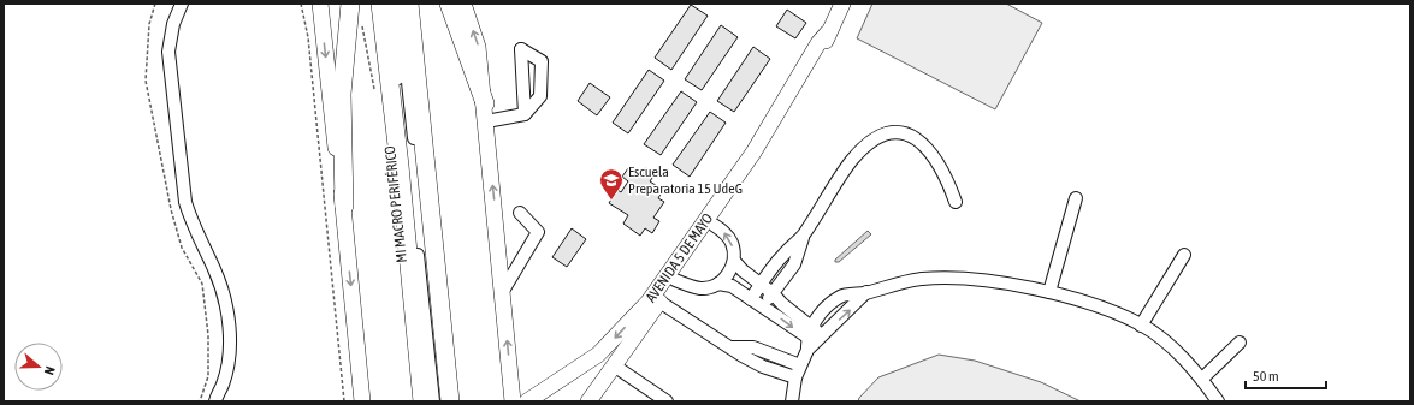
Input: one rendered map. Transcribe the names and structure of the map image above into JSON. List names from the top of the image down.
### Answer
{
  "streets": {
    "main road": ["AVENIDA 5 DE MAYO"],
    "street": ["MI MACRO PERIFÉRICO"]
  },
  "places": {
    "school or university": ["Escuela Preparatoria 15 UdeG"]
  },
  "scale_bar": "50 m",
  "north": "right"
}
